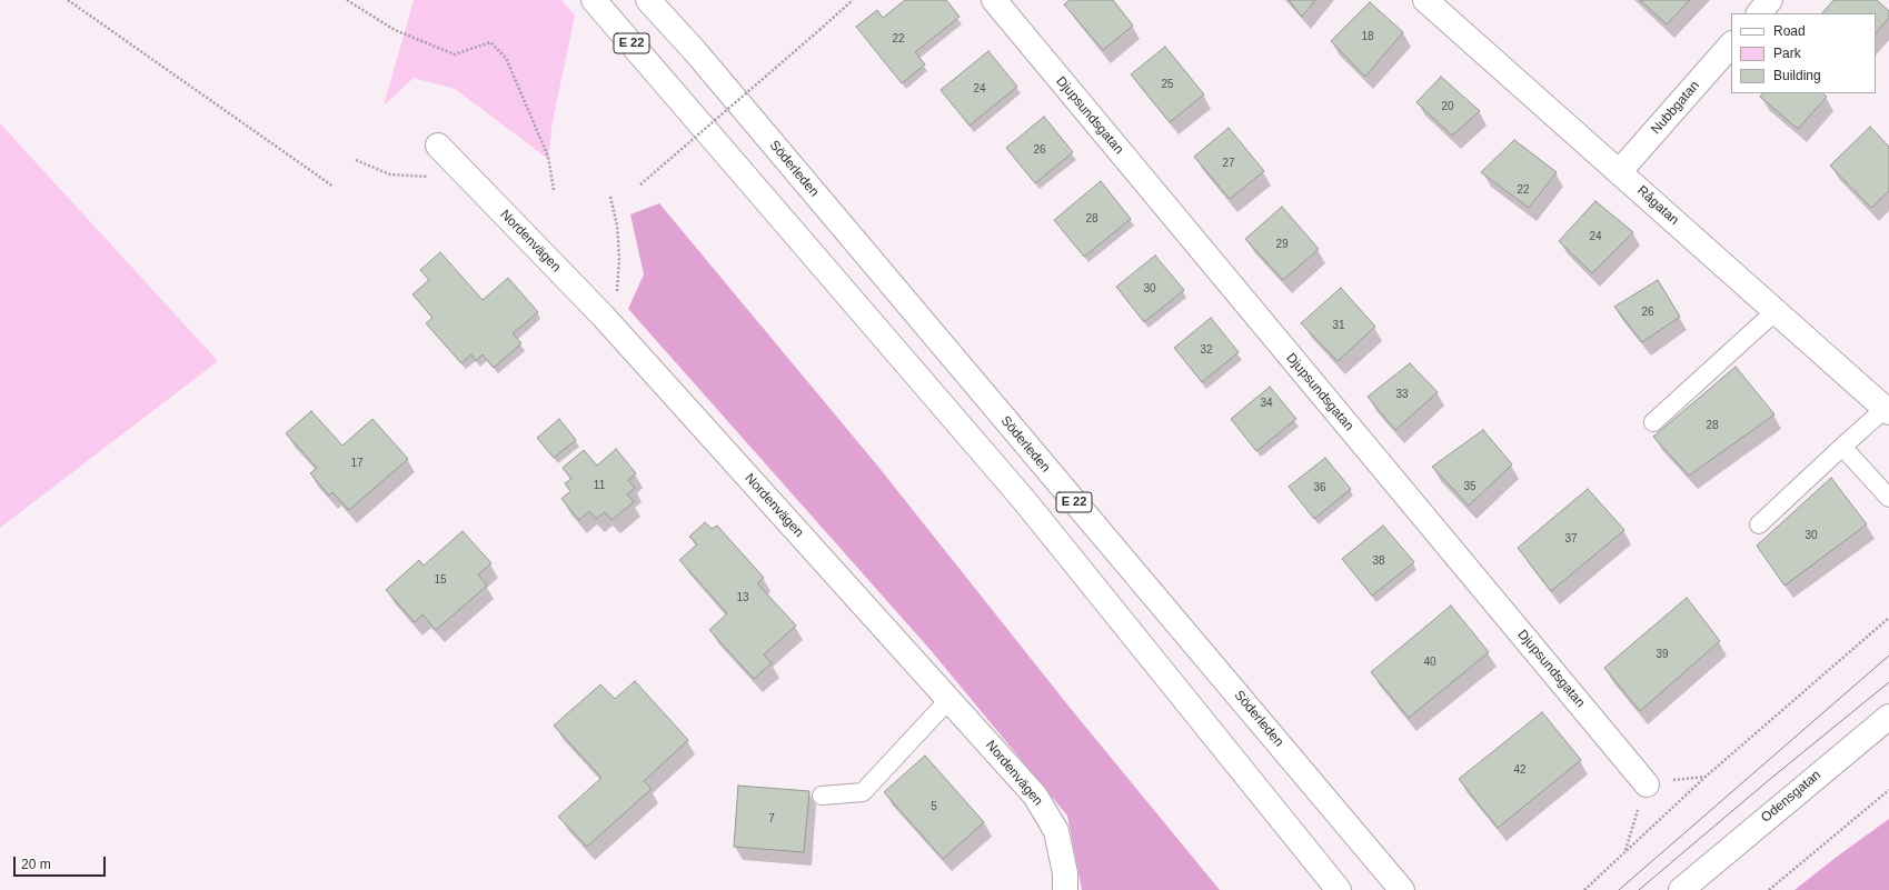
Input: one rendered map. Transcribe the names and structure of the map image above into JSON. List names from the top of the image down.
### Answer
{
  "streets": {
    "main road": [
      "E 22",
      "Nubbgatan",
      "Djupsundsgatan",
      "Söderleden",
      "Rågatan",
      "Nordenvägen",
      "Odensgatan"
    ]
  },
  "crossings": [
    ["Nubbgatan", "Rågatan"]
  ],
  "house_numbers": [
    "18",
    "22",
    "25",
    "24",
    "20",
    "26",
    "27",
    "22",
    "28",
    "24",
    "29",
    "30",
    "26",
    "31",
    "32",
    "33",
    "34",
    "28",
    "17",
    "11",
    "35",
    "36",
    "30",
    "37",
    "38",
    "15",
    "13",
    "39",
    "40",
    "42",
    "5",
    "7"
  ],
  "legend": ["Road", "Park", "Building"],
  "scale_bar": "20 m"
}
